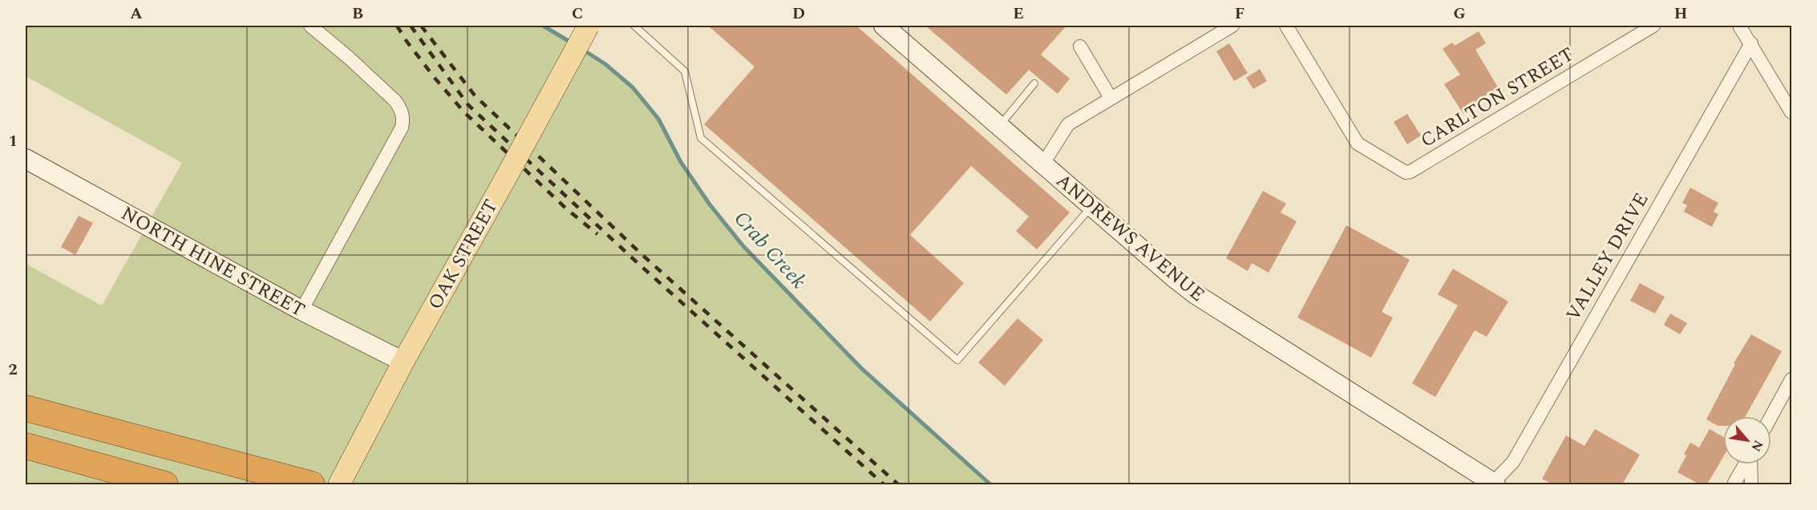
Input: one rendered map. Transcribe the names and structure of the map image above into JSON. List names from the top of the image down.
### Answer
{
  "streets": {
    "main road": ["OAK STREET"],
    "street": [
      "CARLTON STREET",
      "ANDREWS AVENUE",
      "VALLEY DRIVE",
      "NORTH HINE STREET"
    ]
  },
  "crossings": [
    ["ANDREWS AVENUE", "VALLEY DRIVE"],
    ["OAK STREET", "NORTH HINE STREET"]
  ],
  "water": ["Crab Creek"],
  "north": "bottom right",
  "grid": {
    "columns": [
      "A",
      "B",
      "C",
      "D",
      "E",
      "F",
      "G",
      "H"
    ],
    "rows": ["1", "2"]
  }
}
